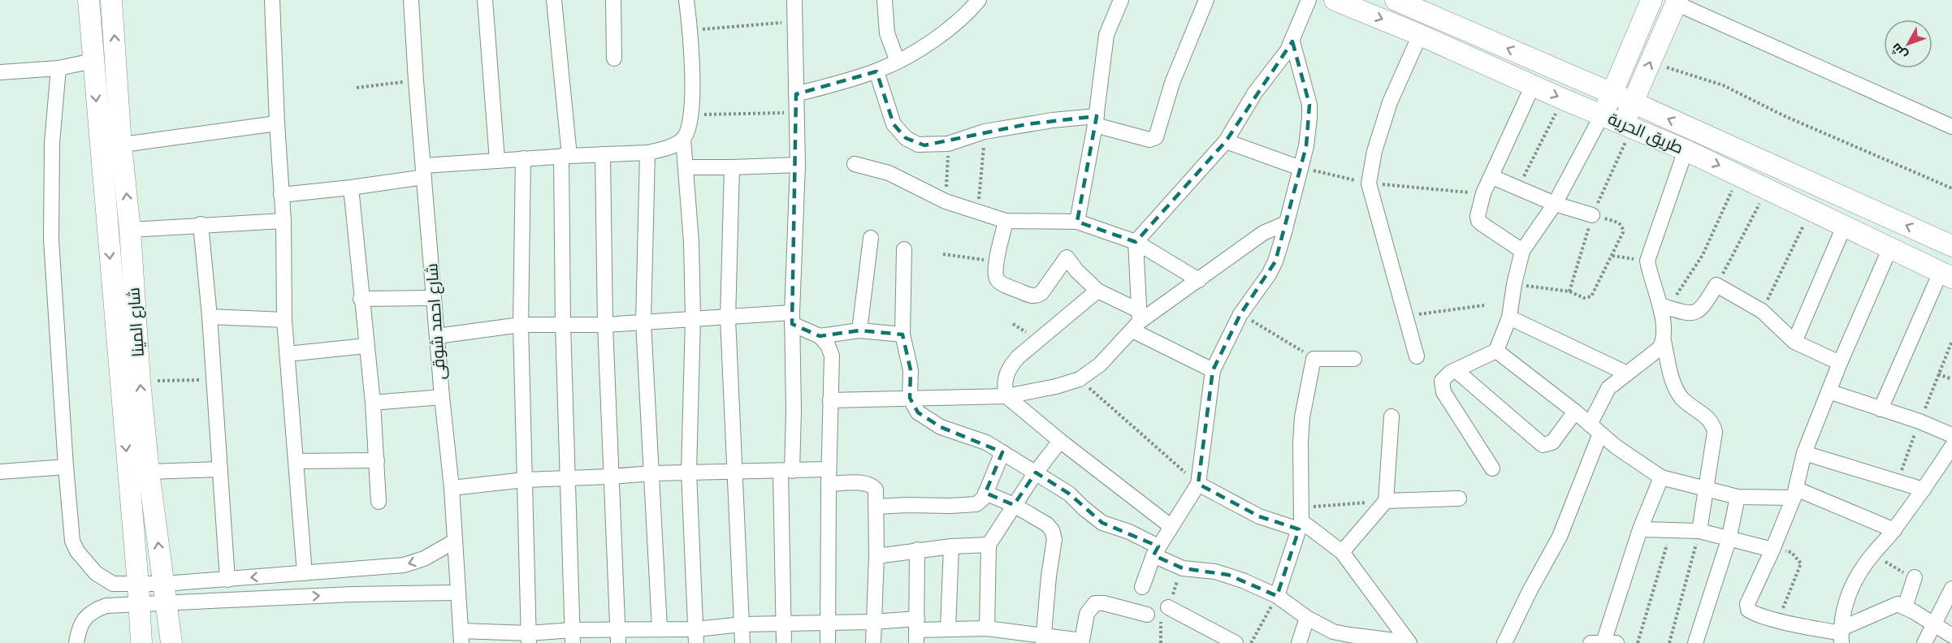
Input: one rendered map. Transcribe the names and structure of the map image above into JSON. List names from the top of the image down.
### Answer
{
  "streets": {
    "main road": ["طريق الحرية", "شارع المينا"],
    "street": ["شارع احمد شوقى"]
  },
  "north": "bottom left"
}
